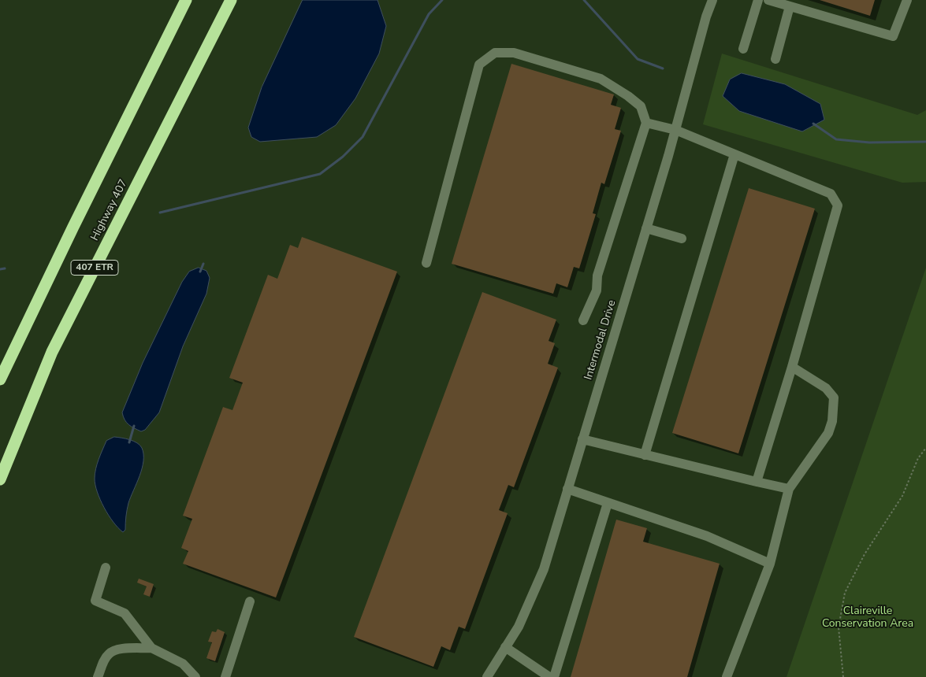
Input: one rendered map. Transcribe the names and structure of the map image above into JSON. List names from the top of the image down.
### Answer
{
  "streets": {
    "highway": ["Highway 407", "407 ETR"],
    "street": ["Intermodal Drive"]
  },
  "parks": ["Claireville Conservation Area"]
}
